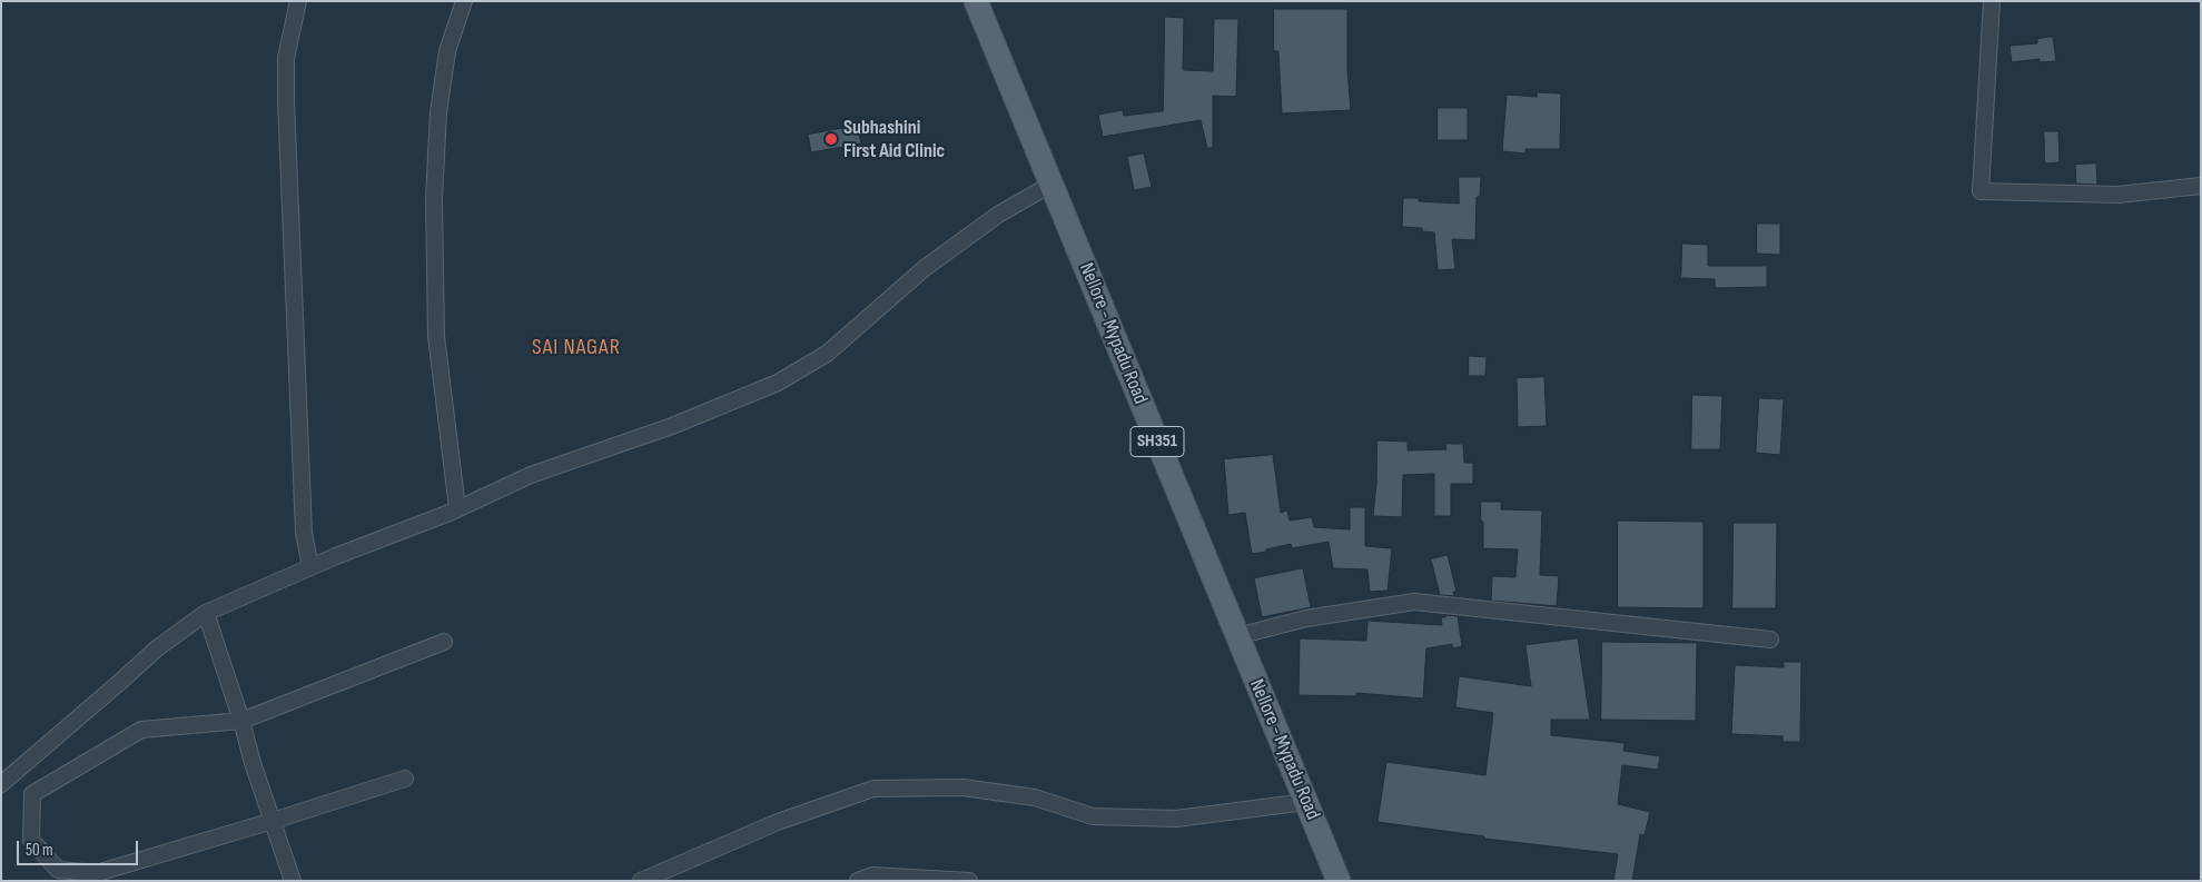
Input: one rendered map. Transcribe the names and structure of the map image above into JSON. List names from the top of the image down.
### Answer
{
  "streets": {
    "main road": ["Nellore - Mypadu Road", "SH351"]
  },
  "districts": ["SAI NAGAR"],
  "places": ["Subhashini First Aid Clinic"],
  "scale_bar": "50 m"
}
